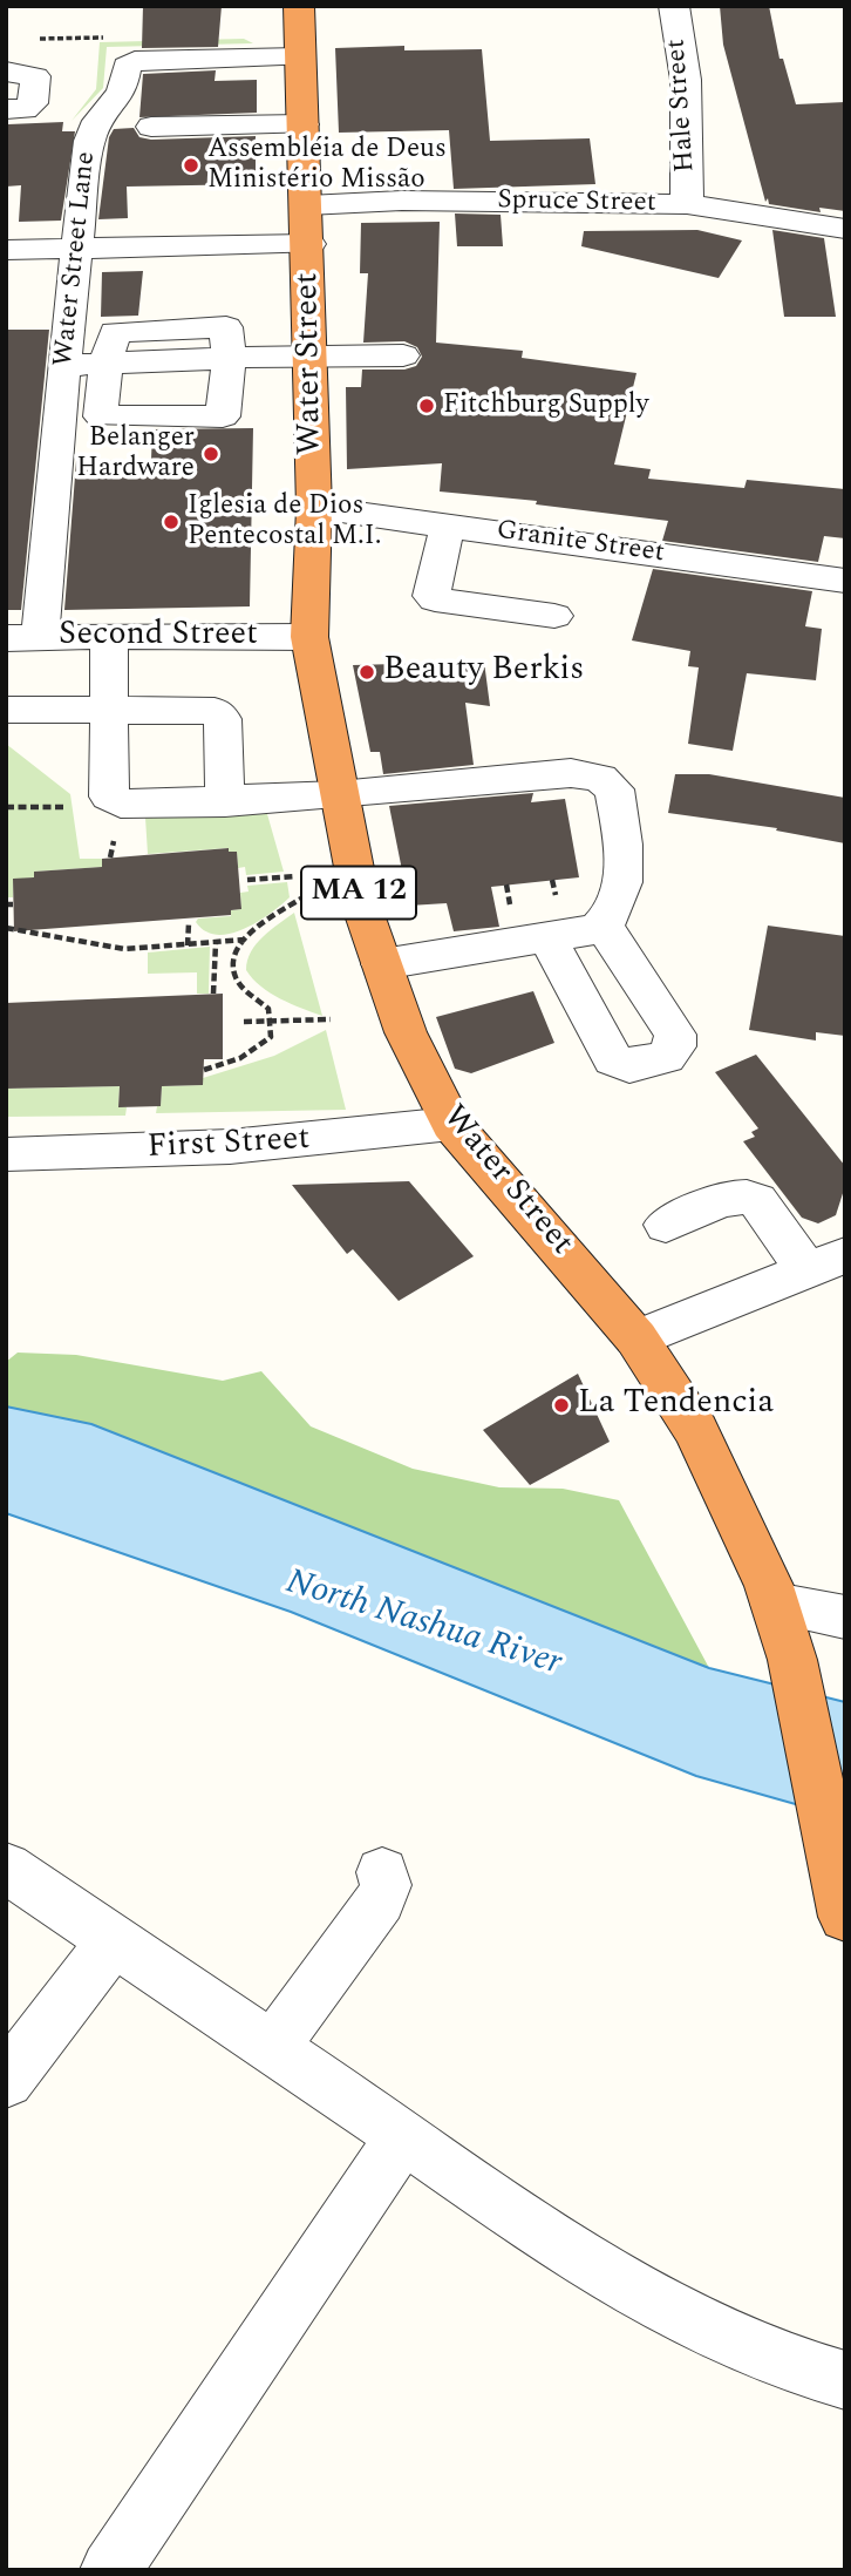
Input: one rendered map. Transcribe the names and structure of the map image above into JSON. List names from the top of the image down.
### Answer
{
  "streets": {
    "highway": ["Water Street", "MA 12"],
    "street": [
      "Hale Street",
      "Spruce Street",
      "Water Street Lane",
      "Granite Street",
      "Second Street",
      "First Street"
    ]
  },
  "crossings": [
    ["Hale Street", "Spruce Street"],
    ["Spruce Street", "Water Street"],
    ["Water Street Lane", "Water Street"],
    ["Water Street Lane", "Second Street"],
    ["Water Street", "Granite Street"],
    ["Water Street", "Second Street"],
    ["Water Street", "First Street"]
  ],
  "water": ["North Nashua River"],
  "places": [
    "Assembléia de Deus Ministério Missão",
    "Fitchburg Supply",
    "Belanger Hardware",
    "Iglesia de Dios Pentecostal M.I.",
    "Beauty Berkis",
    "La Tendencia"
  ]
}
